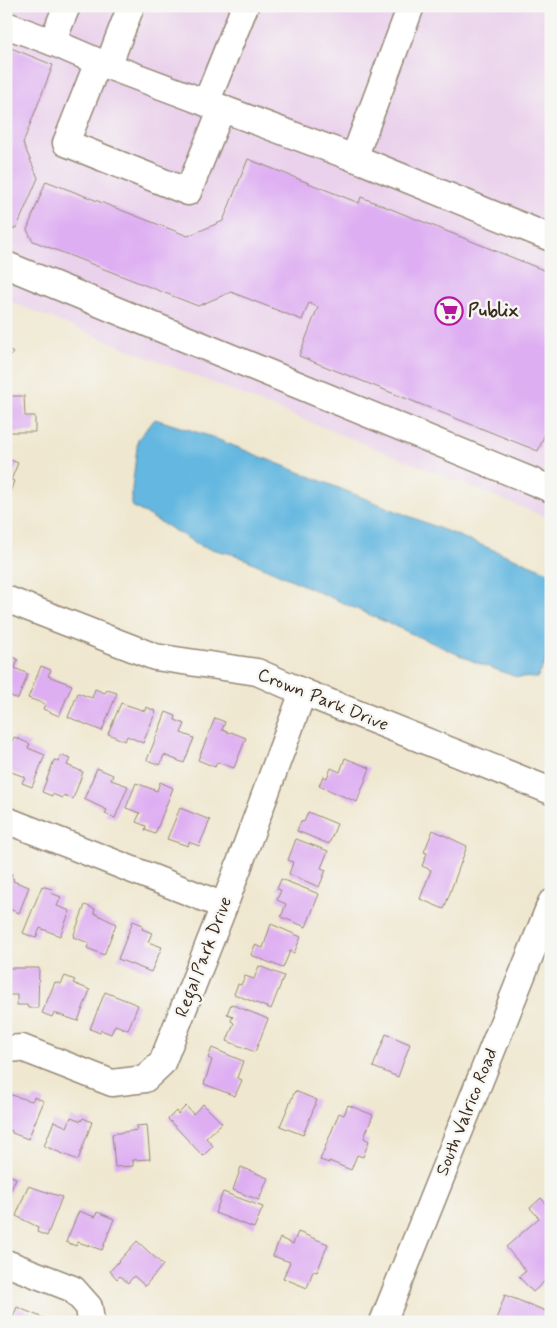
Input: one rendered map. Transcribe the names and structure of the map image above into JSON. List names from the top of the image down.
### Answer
{
  "streets": {
    "street": ["Crown Park Drive", "Regal Park Drive", "South Valrico Road"]
  },
  "crossings": [
    ["Crown Park Drive", "Regal Park Drive"]
  ],
  "places": {
    "supermarket": ["Publix"]
  }
}
